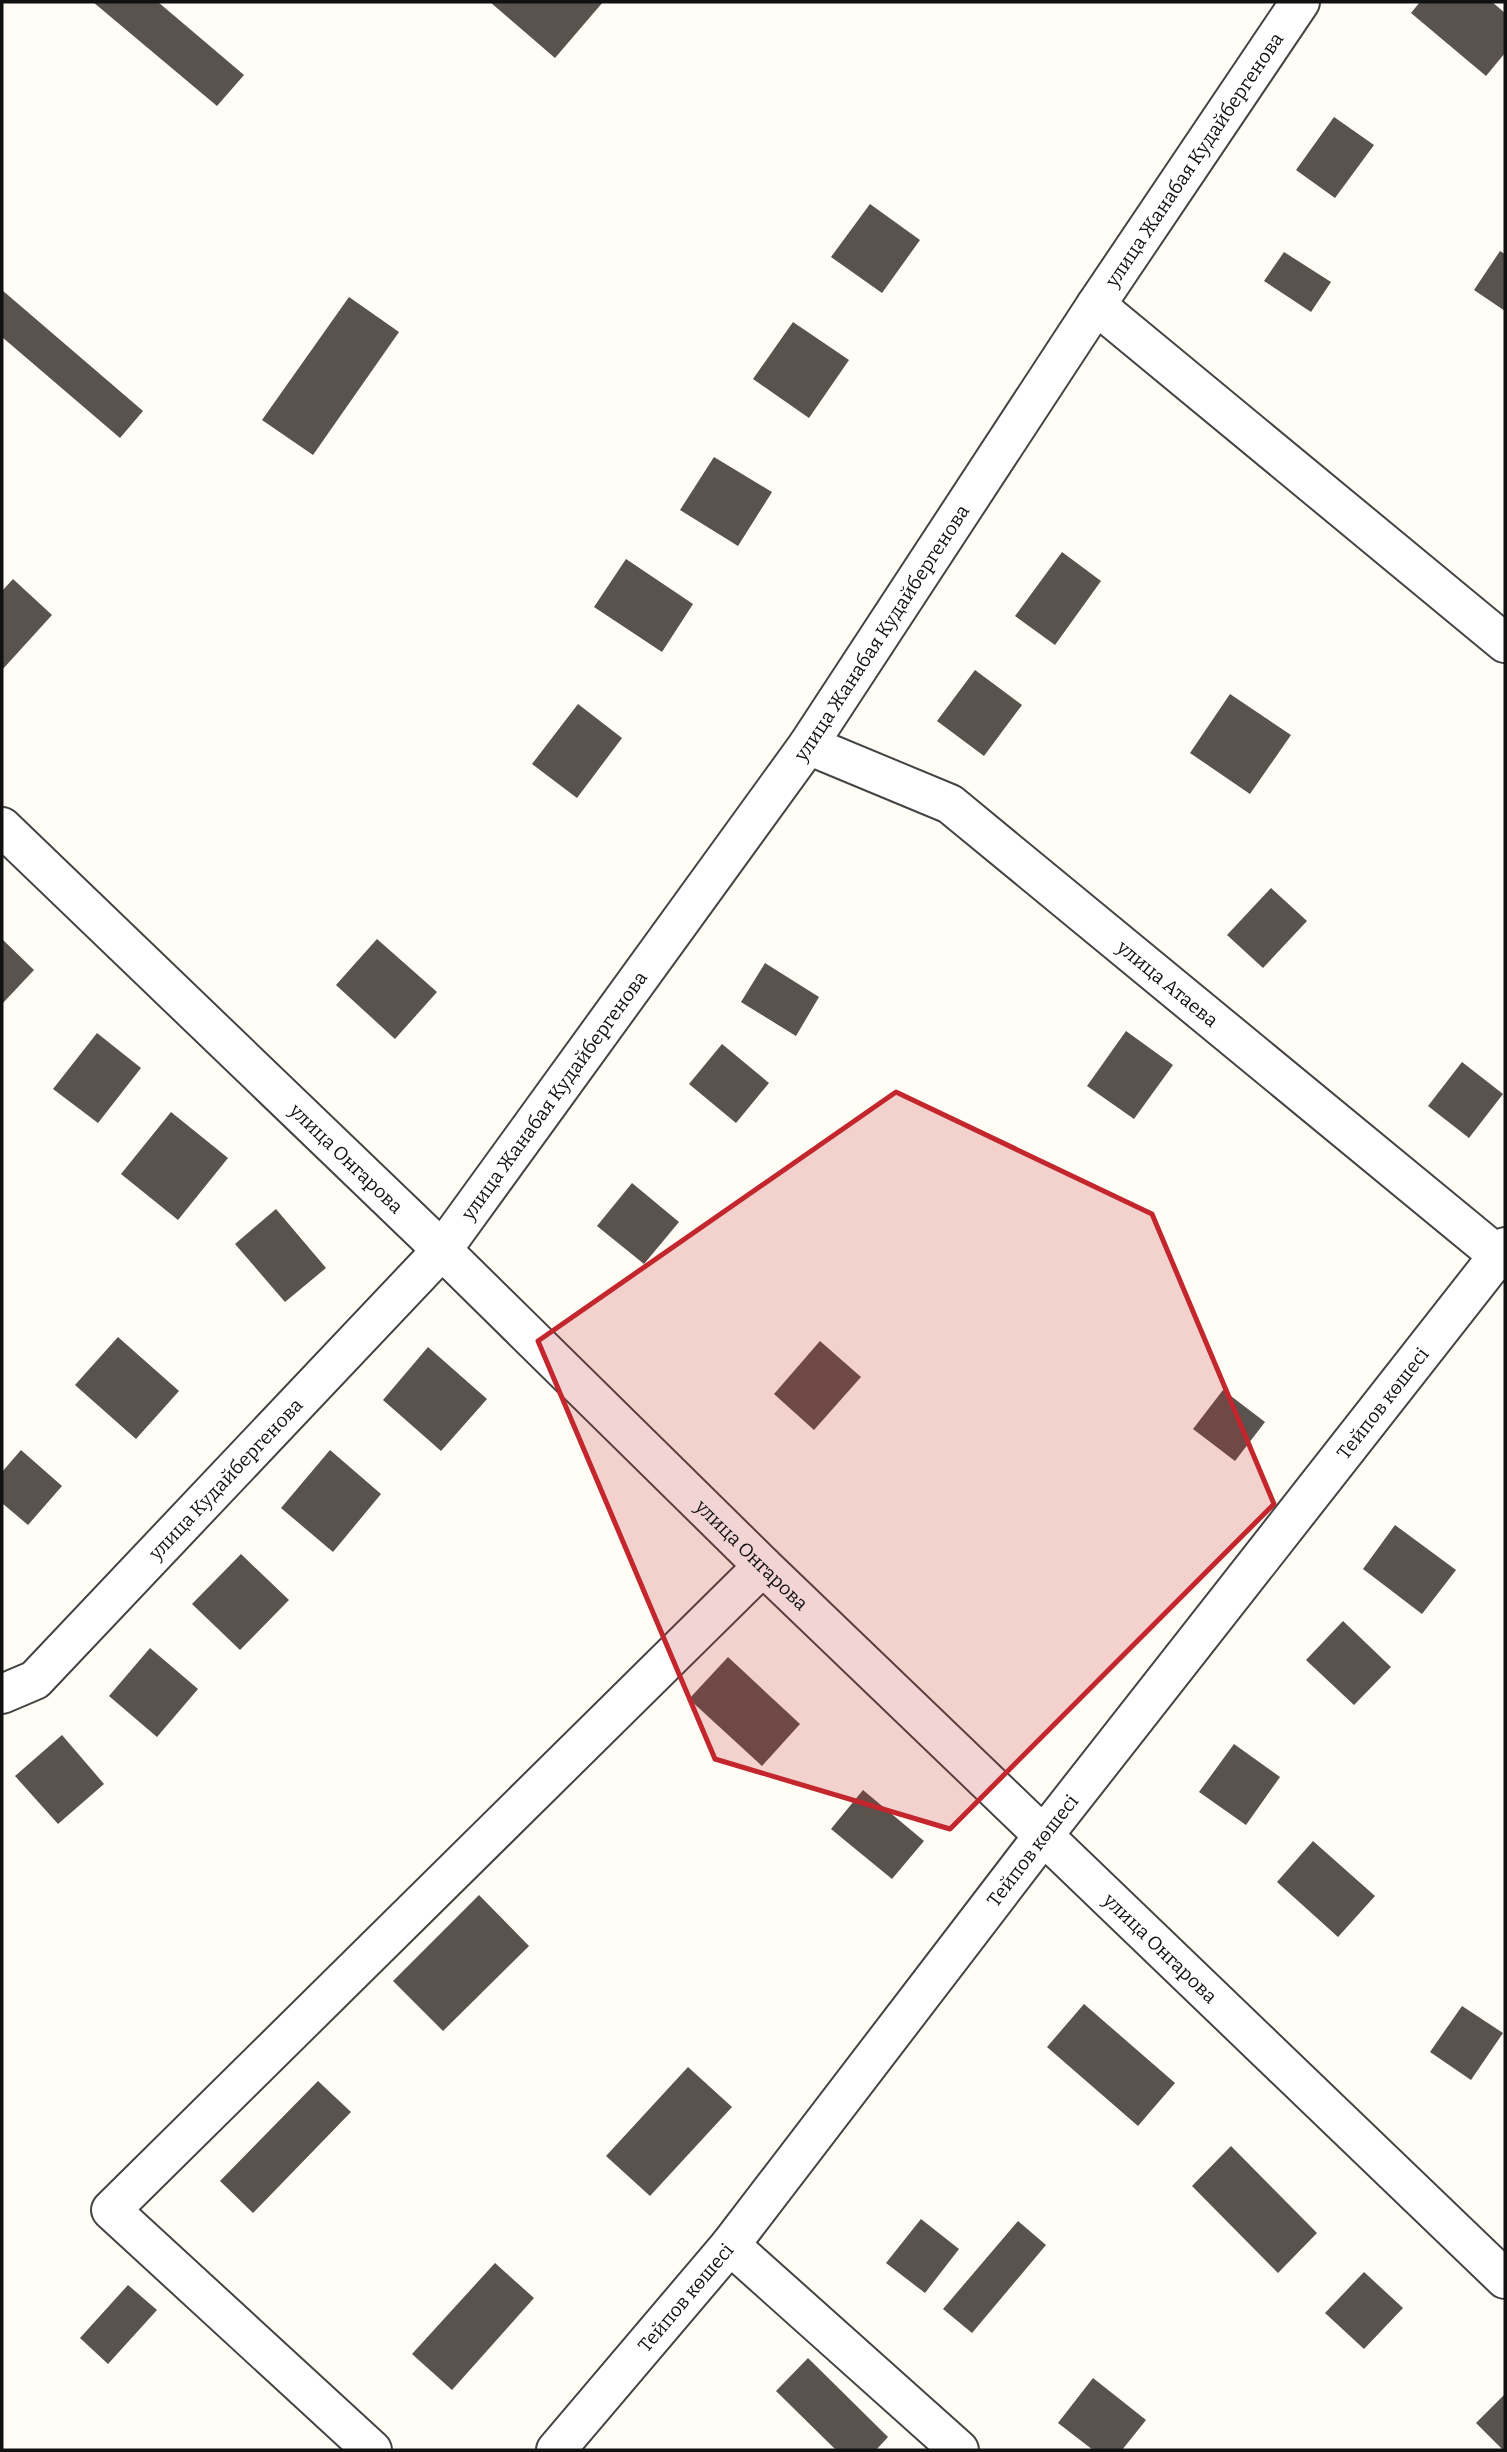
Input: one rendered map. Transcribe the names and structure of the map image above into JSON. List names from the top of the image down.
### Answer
{
  "streets": {
    "street": [
      "улица Жанабая Кудайбергенова",
      "улица Атаева",
      "улица Онгарова",
      "Тейпов көшесі",
      "улица Кудайбергенова"
    ]
  },
  "crossings": [
    ["улица Жанабая Кудайбергенова", "улица Атаева"],
    ["улица Жанабая Кудайбергенова", "улица Онгарова"],
    ["улица Жанабая Кудайбергенова", "улица Кудайбергенова"],
    ["улица Атаева", "Тейпов көшесі"],
    ["улица Онгарова", "Тейпов көшесі"],
    ["улица Онгарова", "улица Кудайбергенова"]
  ]
}
